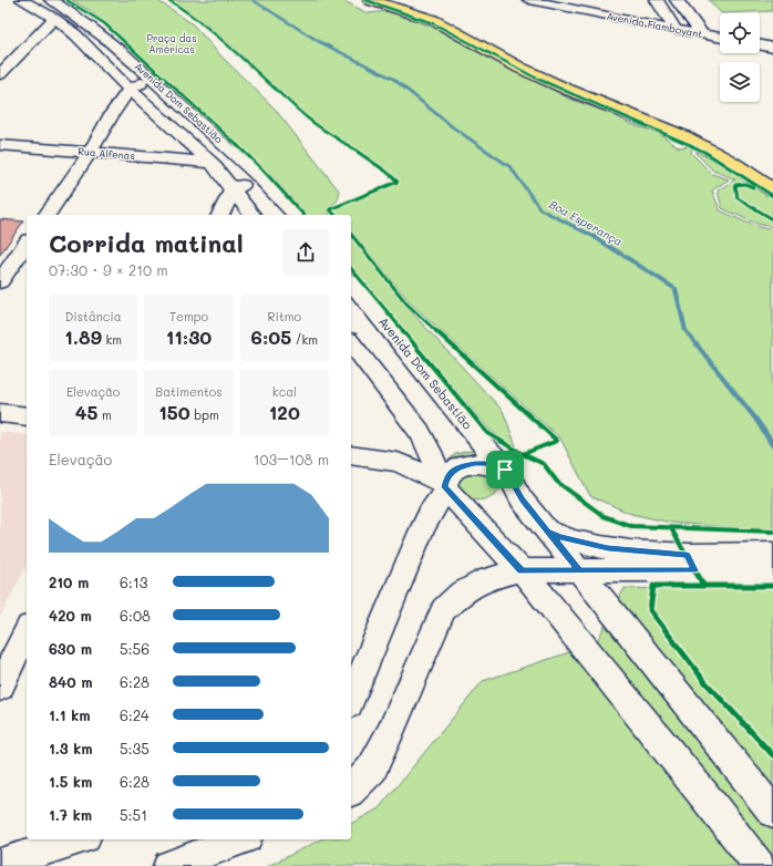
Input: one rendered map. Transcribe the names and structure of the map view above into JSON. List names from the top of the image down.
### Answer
{
  "streets": {
    "street": ["Avenida Flamboyant", "Avenida Dom Sebastião", "Rua Alfenas"]
  },
  "crossings": [
    ["Avenida Dom Sebastião", "Rua Alfenas"]
  ],
  "water": ["Boa Esperança"],
  "parks": ["Praça das Américas"],
  "page": {
    "heading": ["Corrida matinal", "07:30 · 9 × 210 m"],
    "stats": [
      ["Distância", "1.89 km"],
      ["Tempo", "11:30"],
      ["Ritmo", "6:05 /km"],
      ["Elevação", "45 m"],
      ["Batimentos", "150 bpm"],
      ["kcal", "120"]
    ],
    "chart": ["Elevação", "103–108 m"],
    "list": [
      {
        "name": "210 m",
        "note": "6:13"
      },
      {
        "name": "420 m",
        "note": "6:08"
      },
      {
        "name": "630 m",
        "note": "5:56"
      },
      {
        "name": "840 m",
        "note": "6:28"
      },
      {
        "name": "1.1 km",
        "note": "6:24"
      },
      {
        "name": "1.3 km",
        "note": "5:35"
      },
      {
        "name": "1.5 km",
        "note": "6:28"
      },
      {
        "name": "1.7 km",
        "note": "5:51"
      }
    ]
  }
}
